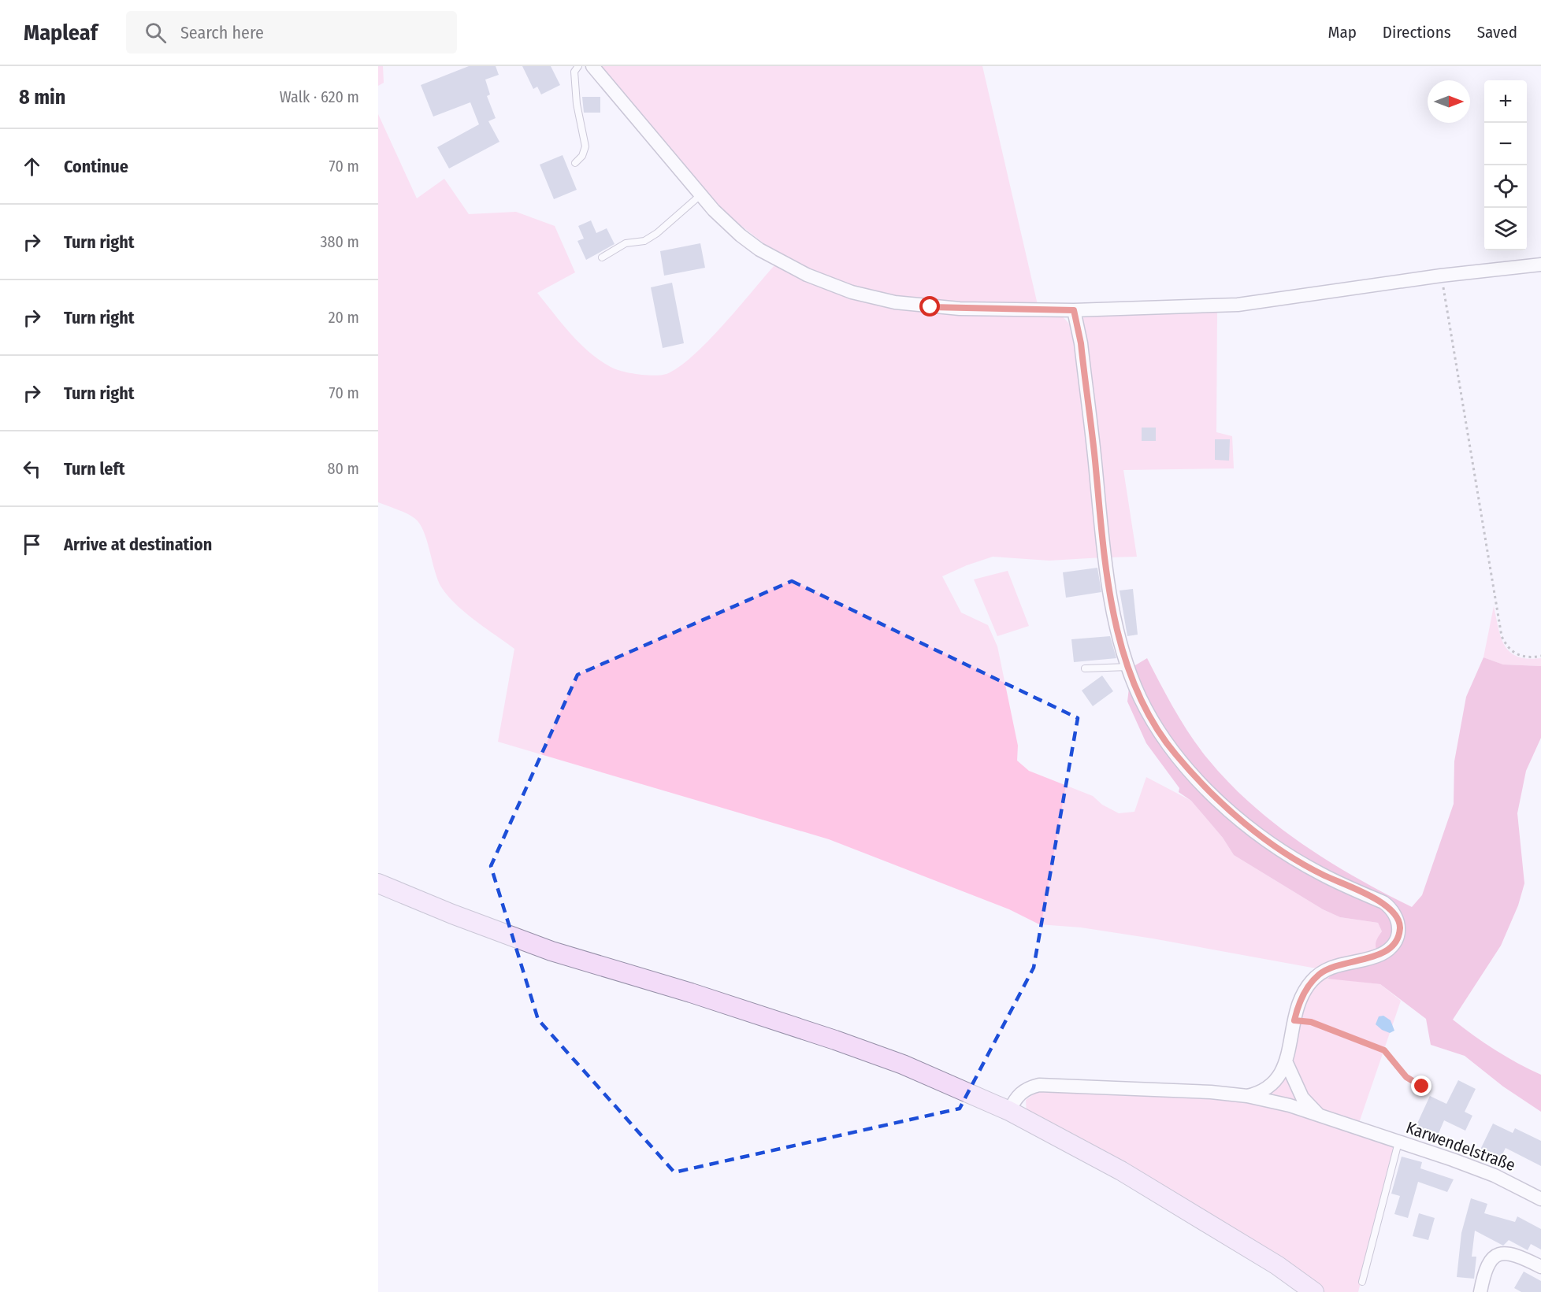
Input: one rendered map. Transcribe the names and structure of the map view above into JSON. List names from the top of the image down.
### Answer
{
  "streets": {
    "street": ["Karwendelstraße"]
  },
  "north": "right",
  "page": {
    "header": "Mapleaf",
    "search": "Search here",
    "nav": ["Map", "Directions", "Saved"],
    "heading": ["8 min", "Walk · 620 m"],
    "map_buttons": ["+", "−"],
    "list": [
      ["Continue", "70 m"],
      ["Turn right", "380 m"],
      ["Turn right", "20 m"],
      ["Turn right", "70 m"],
      ["Turn left", "80 m"],
      "Arrive at destination"
    ]
  }
}
